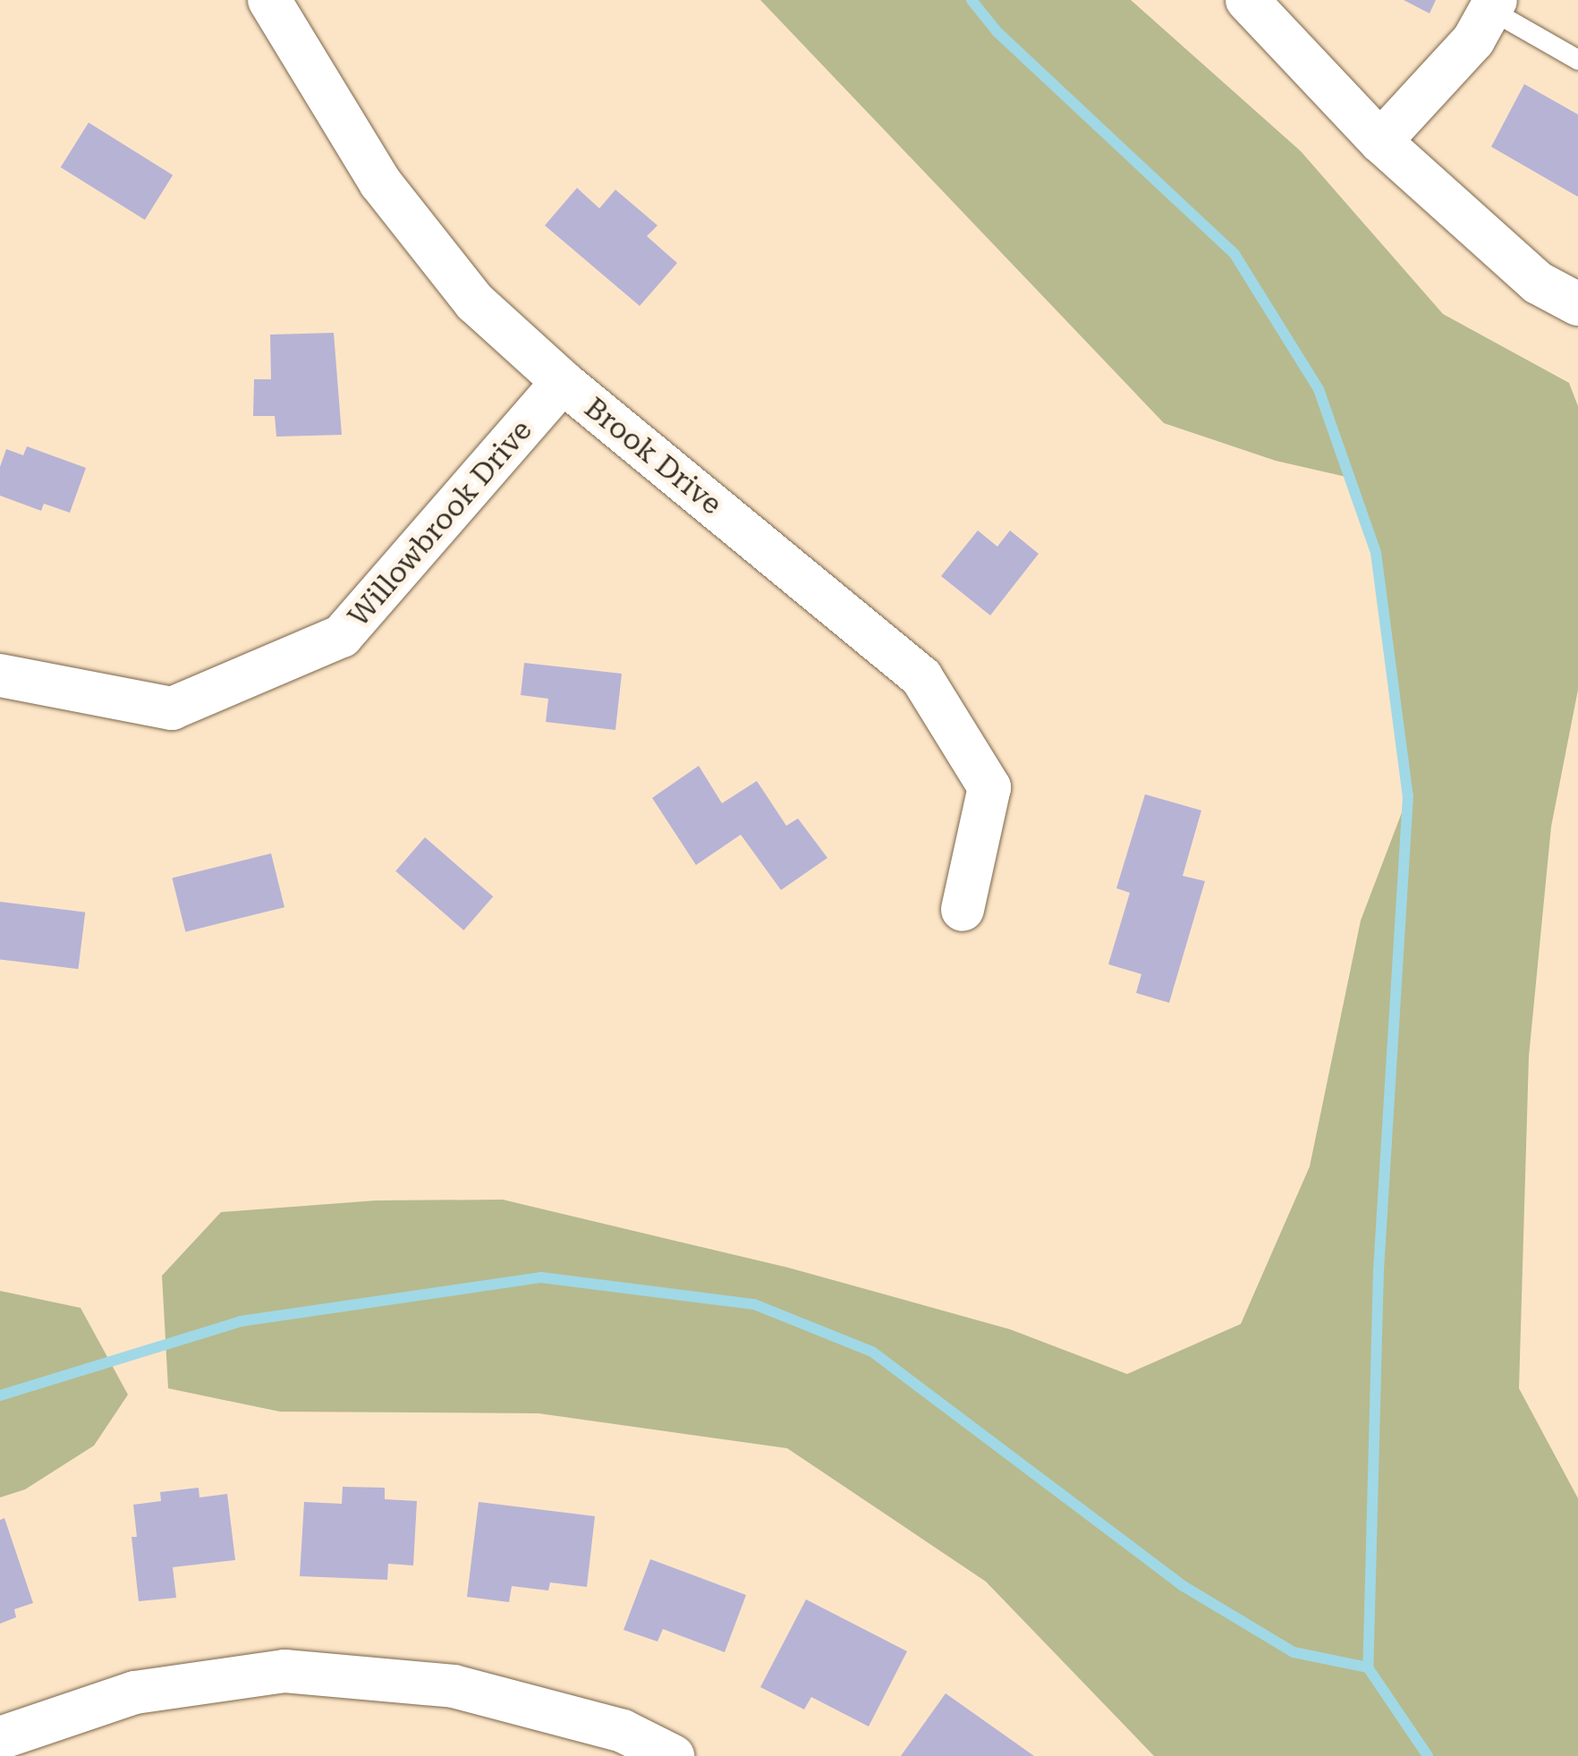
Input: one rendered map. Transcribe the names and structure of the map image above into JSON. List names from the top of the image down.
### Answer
{
  "streets": {
    "street": ["Brook Drive", "Willowbrook Drive"]
  },
  "crossings": [
    ["Brook Drive", "Willowbrook Drive"]
  ]
}
